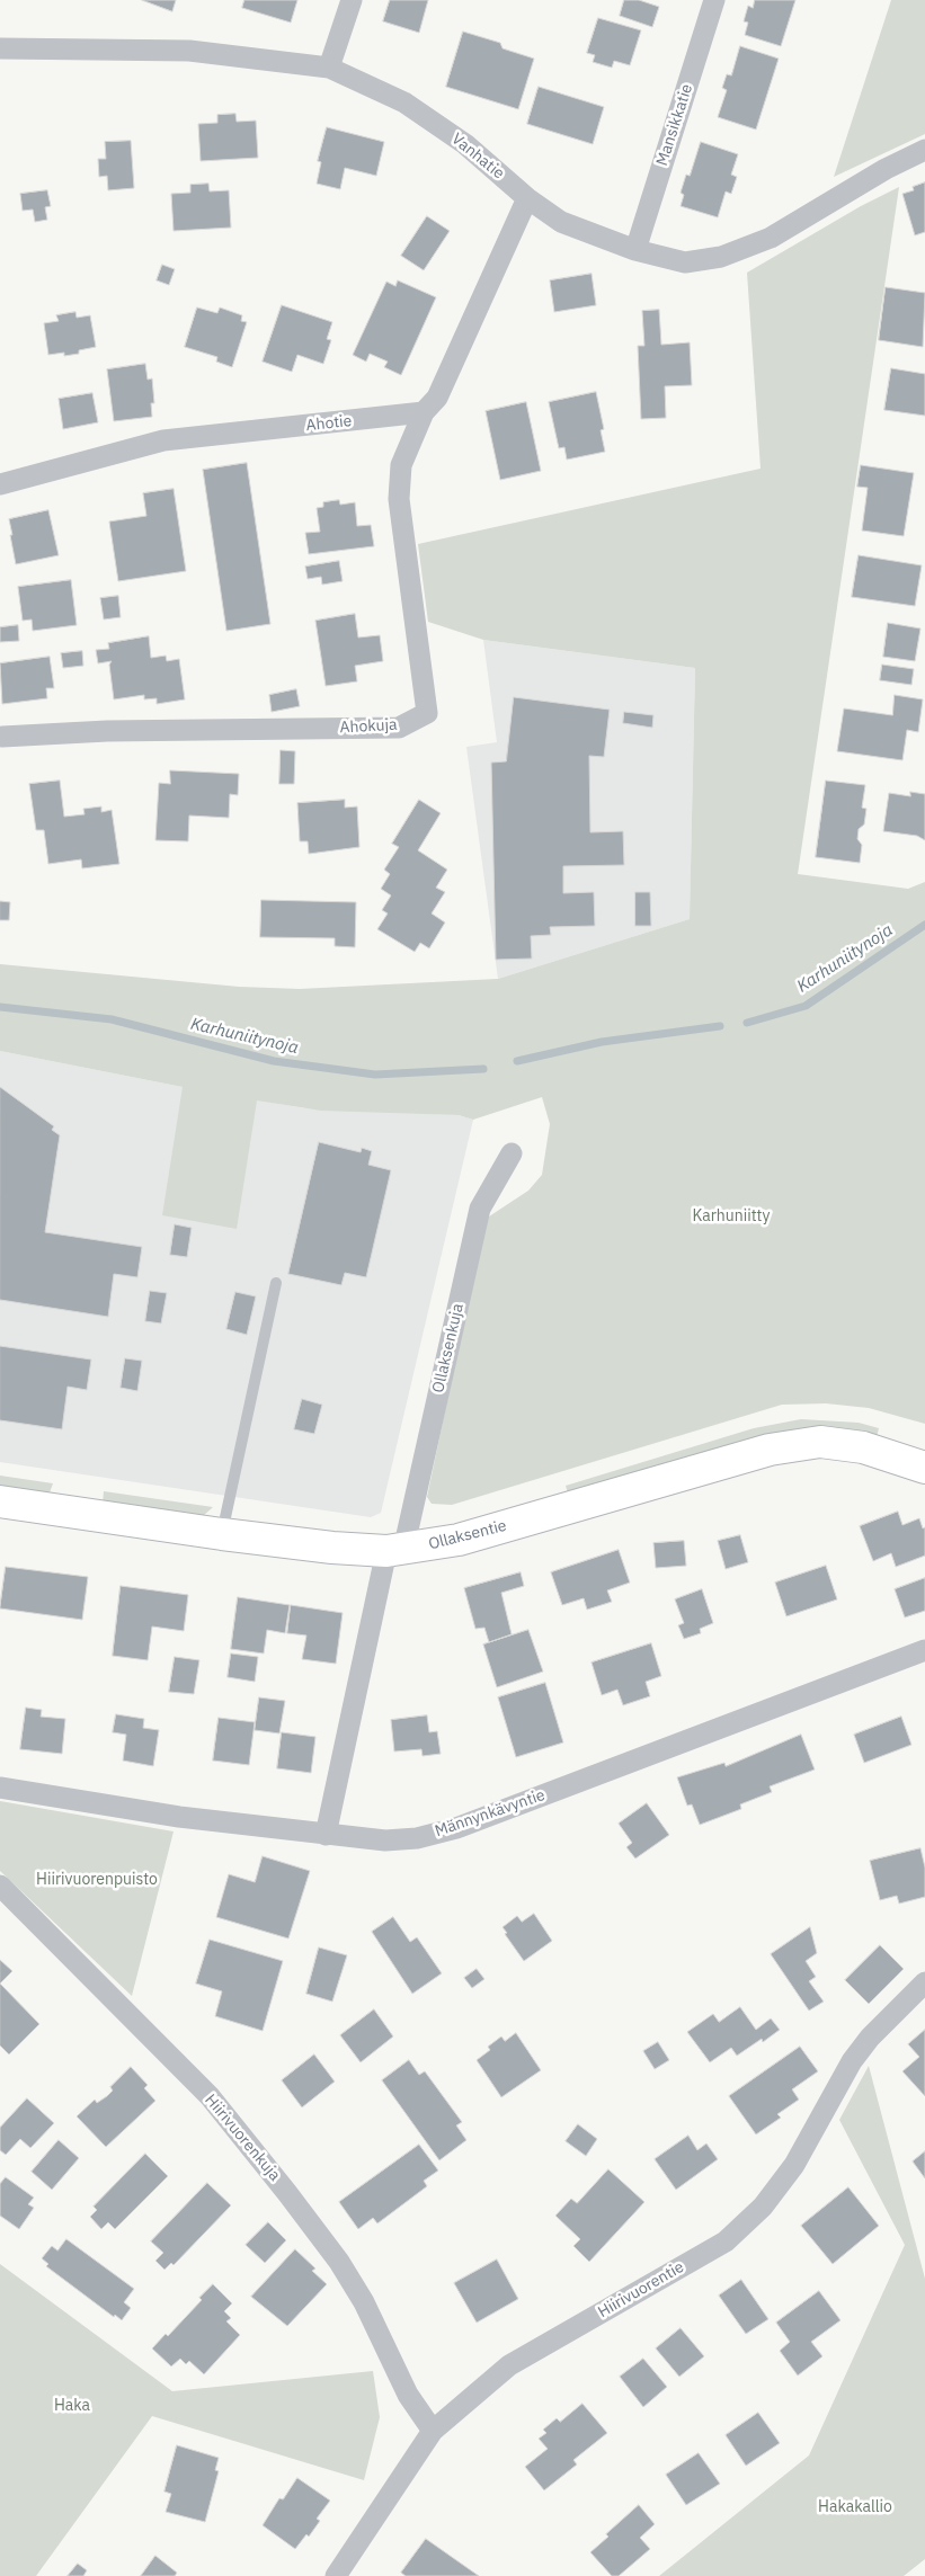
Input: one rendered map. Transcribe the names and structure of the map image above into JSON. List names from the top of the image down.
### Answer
{
  "streets": {
    "street": [
      "Mansikkatie",
      "Vanhatie",
      "Ahotie",
      "Ahokuja",
      "Ollaksenkuja",
      "Ollaksentie",
      "Männynkävyntie",
      "Hiirivuorenkuja",
      "Hiirivuorentie"
    ]
  },
  "crossings": [
    ["Mansikkatie", "Vanhatie"],
    ["Ahotie", "Ahokuja"],
    ["Ollaksenkuja", "Ollaksentie"],
    ["Ollaksenkuja", "Männynkävyntie"],
    ["Hiirivuorenkuja", "Hiirivuorentie"]
  ],
  "water": ["Karhuniitynoja"],
  "parks": [
    "Karhuniitty",
    "Hiirivuorenpuisto",
    "Haka",
    "Hakakallio"
  ]
}
